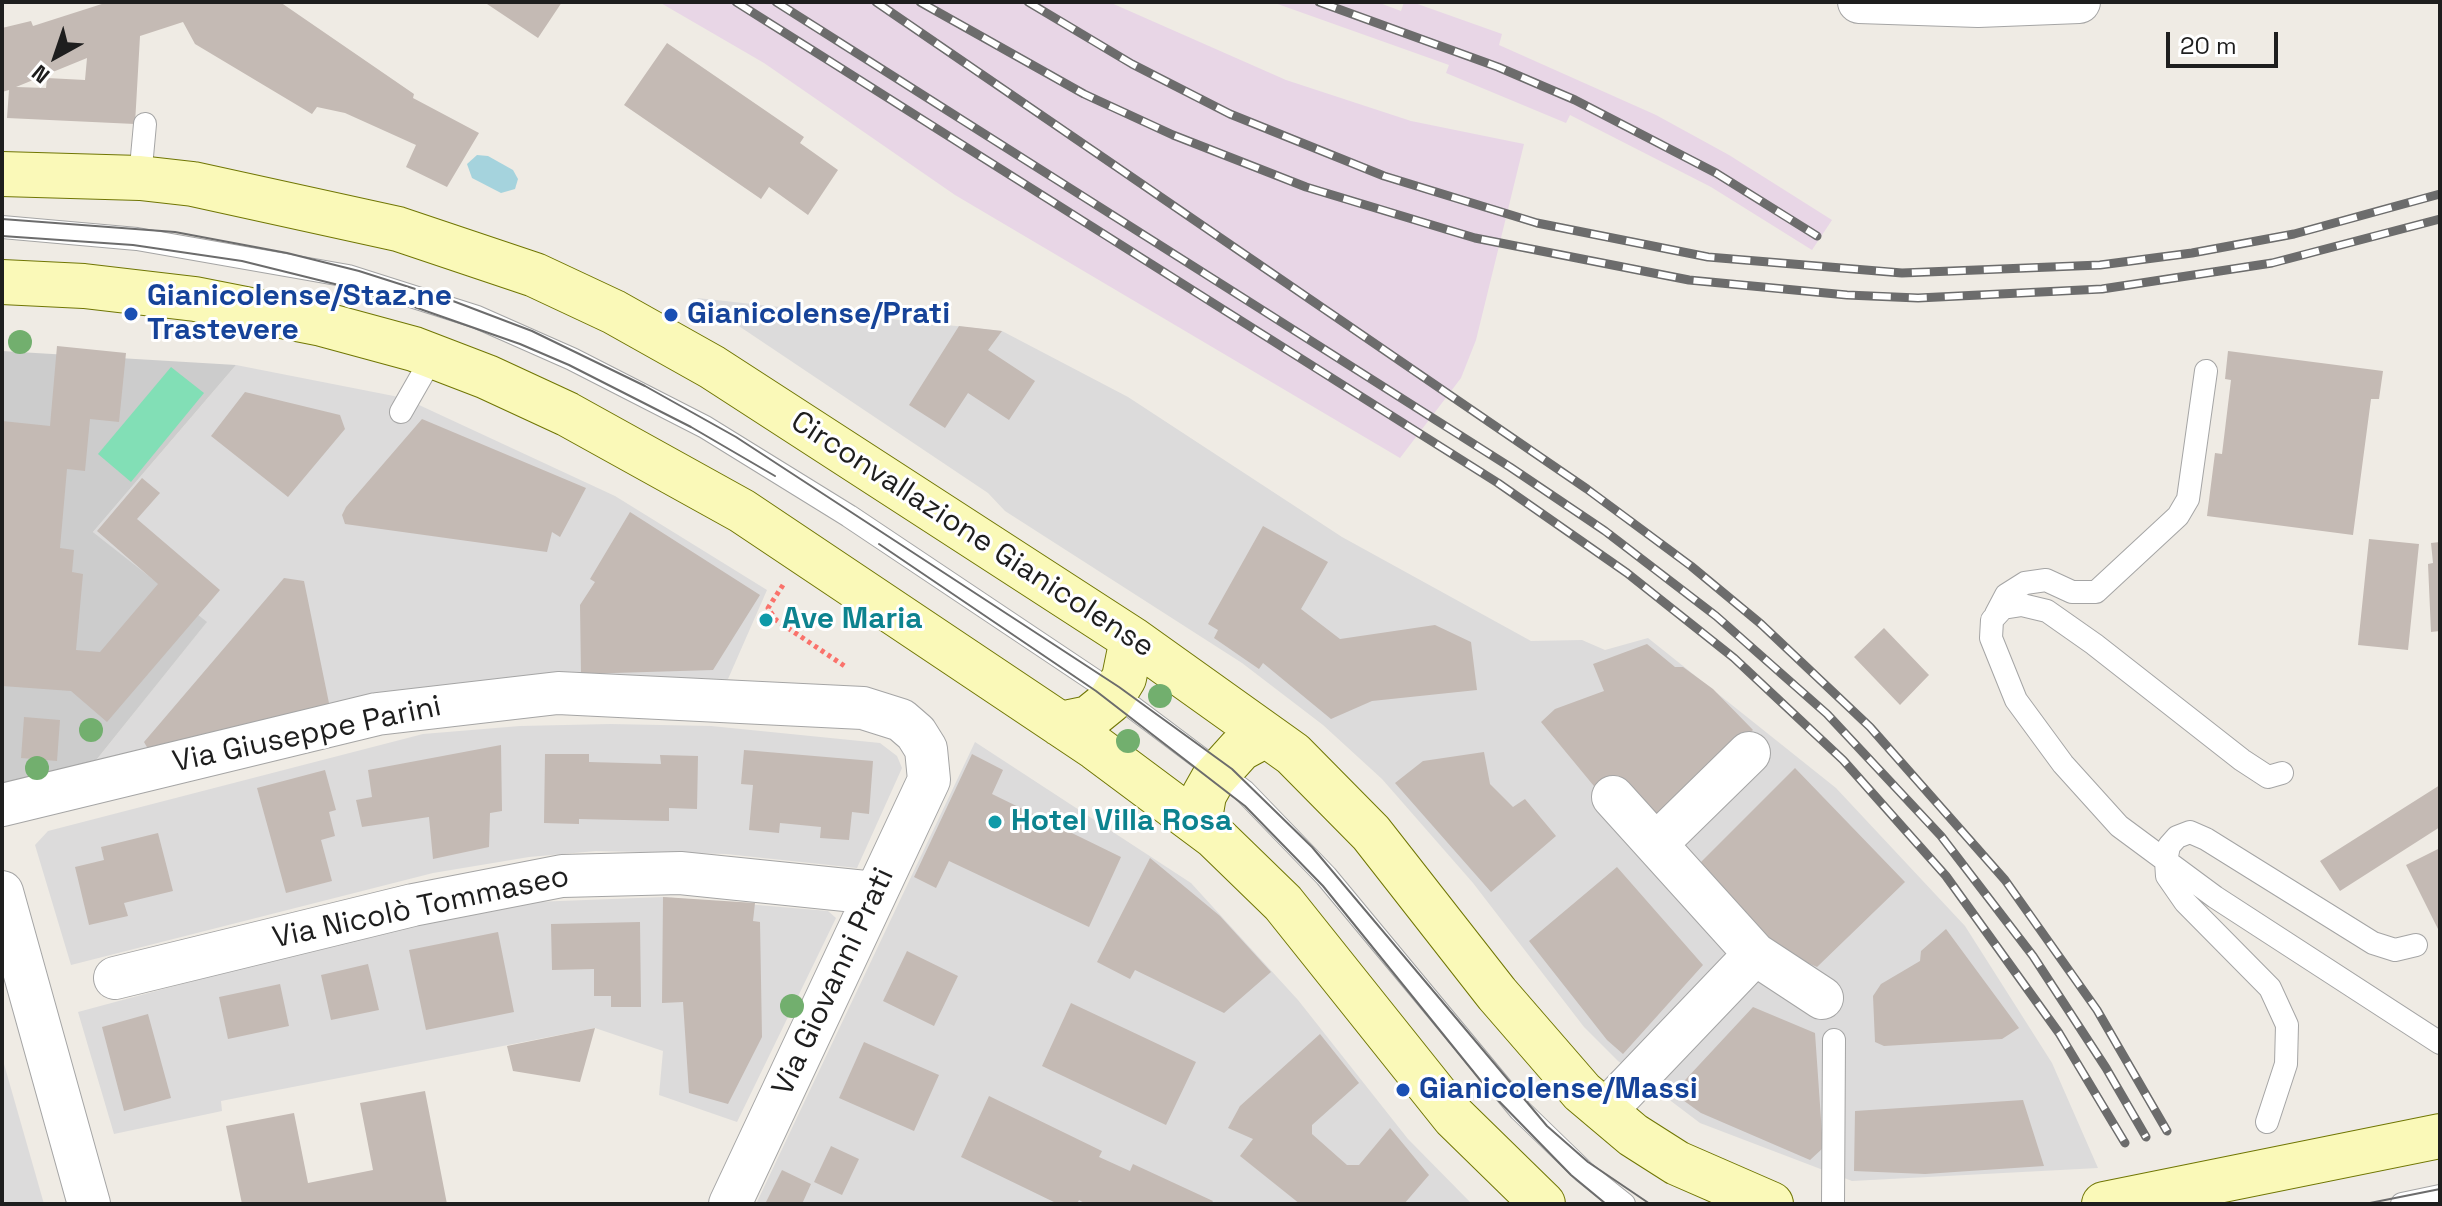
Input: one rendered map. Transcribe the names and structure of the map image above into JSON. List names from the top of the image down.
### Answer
{
  "streets": {
    "main road": ["Circonvallazione Gianicolense"],
    "street": ["Via Giuseppe Parini", "Via Nicolò Tommaseo", "Via Giovanni Prati"]
  },
  "crossings": [
    ["Via Giuseppe Parini", "Via Giovanni Prati"],
    ["Via Nicolò Tommaseo", "Via Giovanni Prati"]
  ],
  "places": [
    "Gianicolense/Staz.ne Trastevere",
    "Gianicolense/Prati",
    "Ave Maria",
    "Hotel Villa Rosa",
    "Gianicolense/Massi"
  ],
  "scale_bar": "20 m",
  "north": "bottom left"
}
